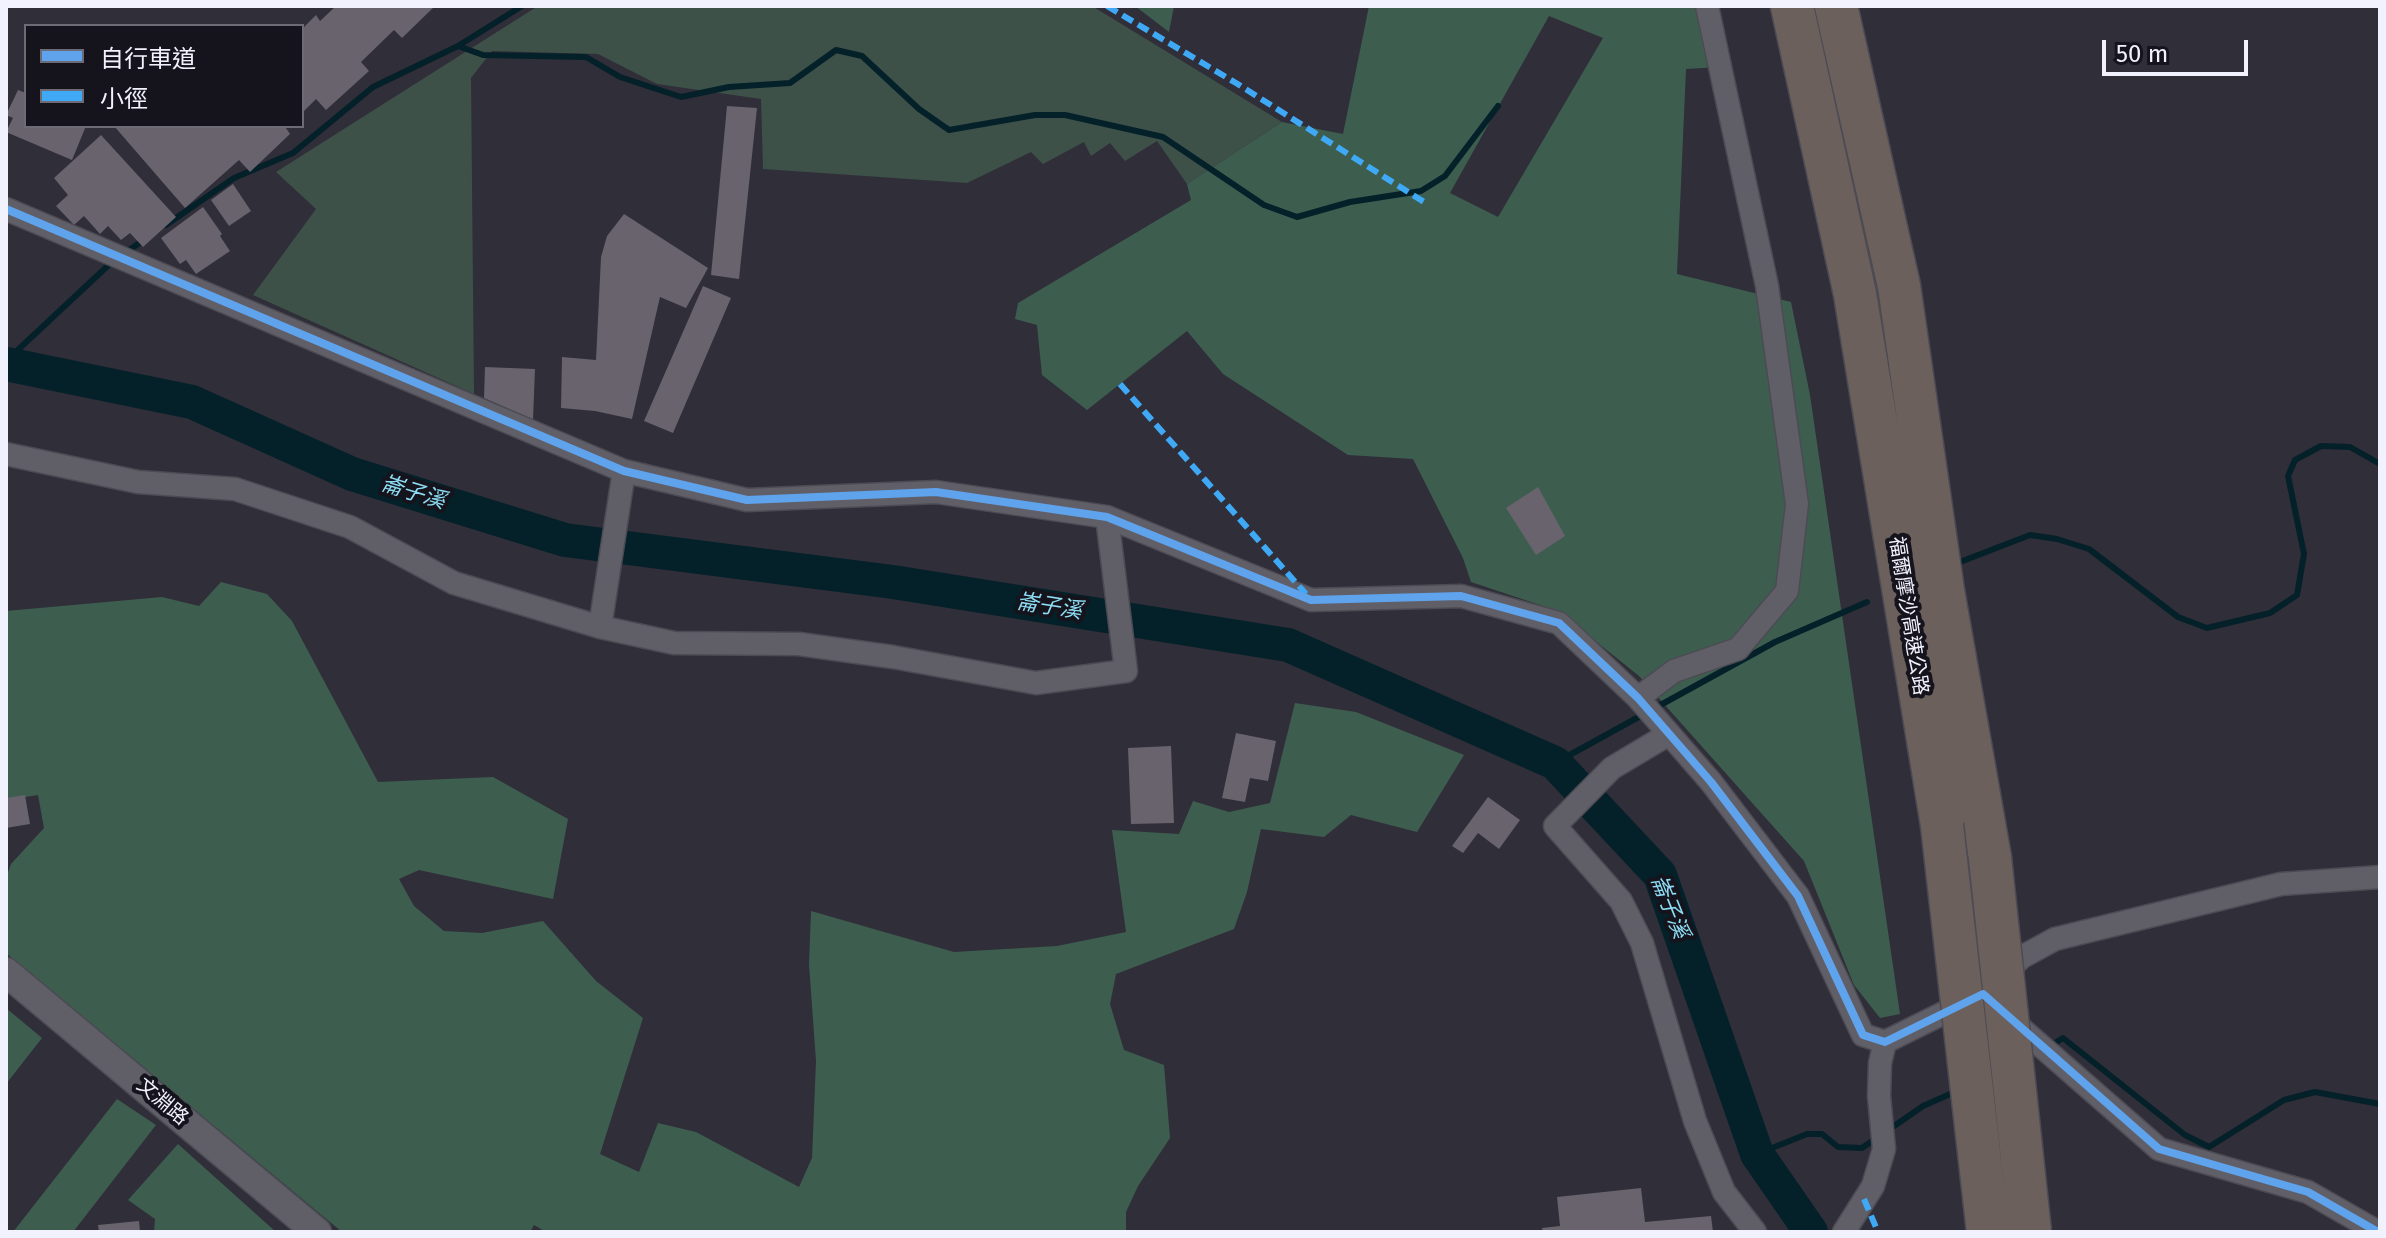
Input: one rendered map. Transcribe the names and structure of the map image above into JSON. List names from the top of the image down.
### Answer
{
  "streets": {
    "highway": ["福爾摩沙高速公路"],
    "street": ["文淵路"]
  },
  "water": ["崙子溪"],
  "legend": ["自行車道", "小徑"],
  "scale_bar": "50 m"
}
